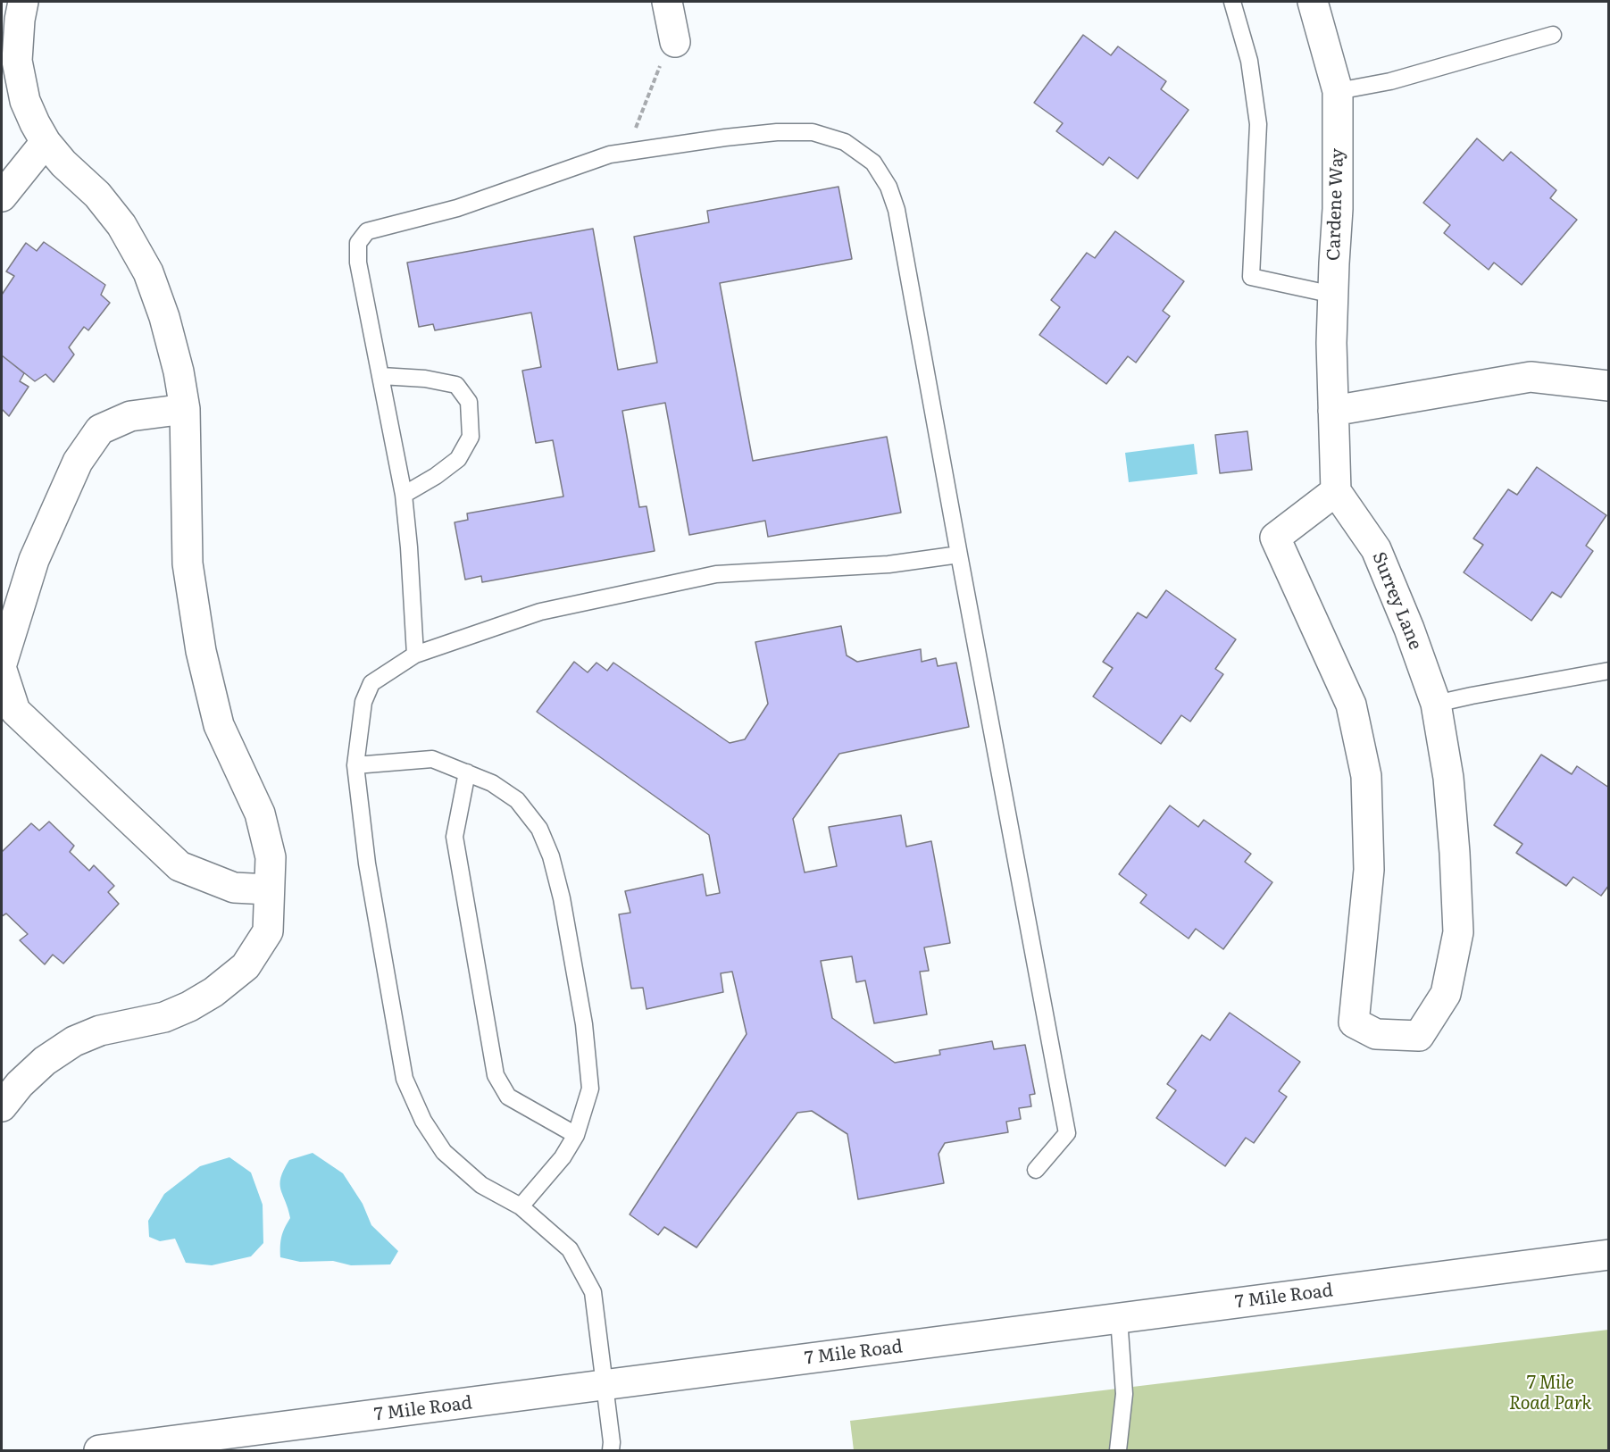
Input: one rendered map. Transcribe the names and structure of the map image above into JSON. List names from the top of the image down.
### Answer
{
  "streets": {
    "street": ["Cardene Way", "Surrey Lane", "7 Mile Road"]
  },
  "parks": ["7 Mile Road Park"]
}
